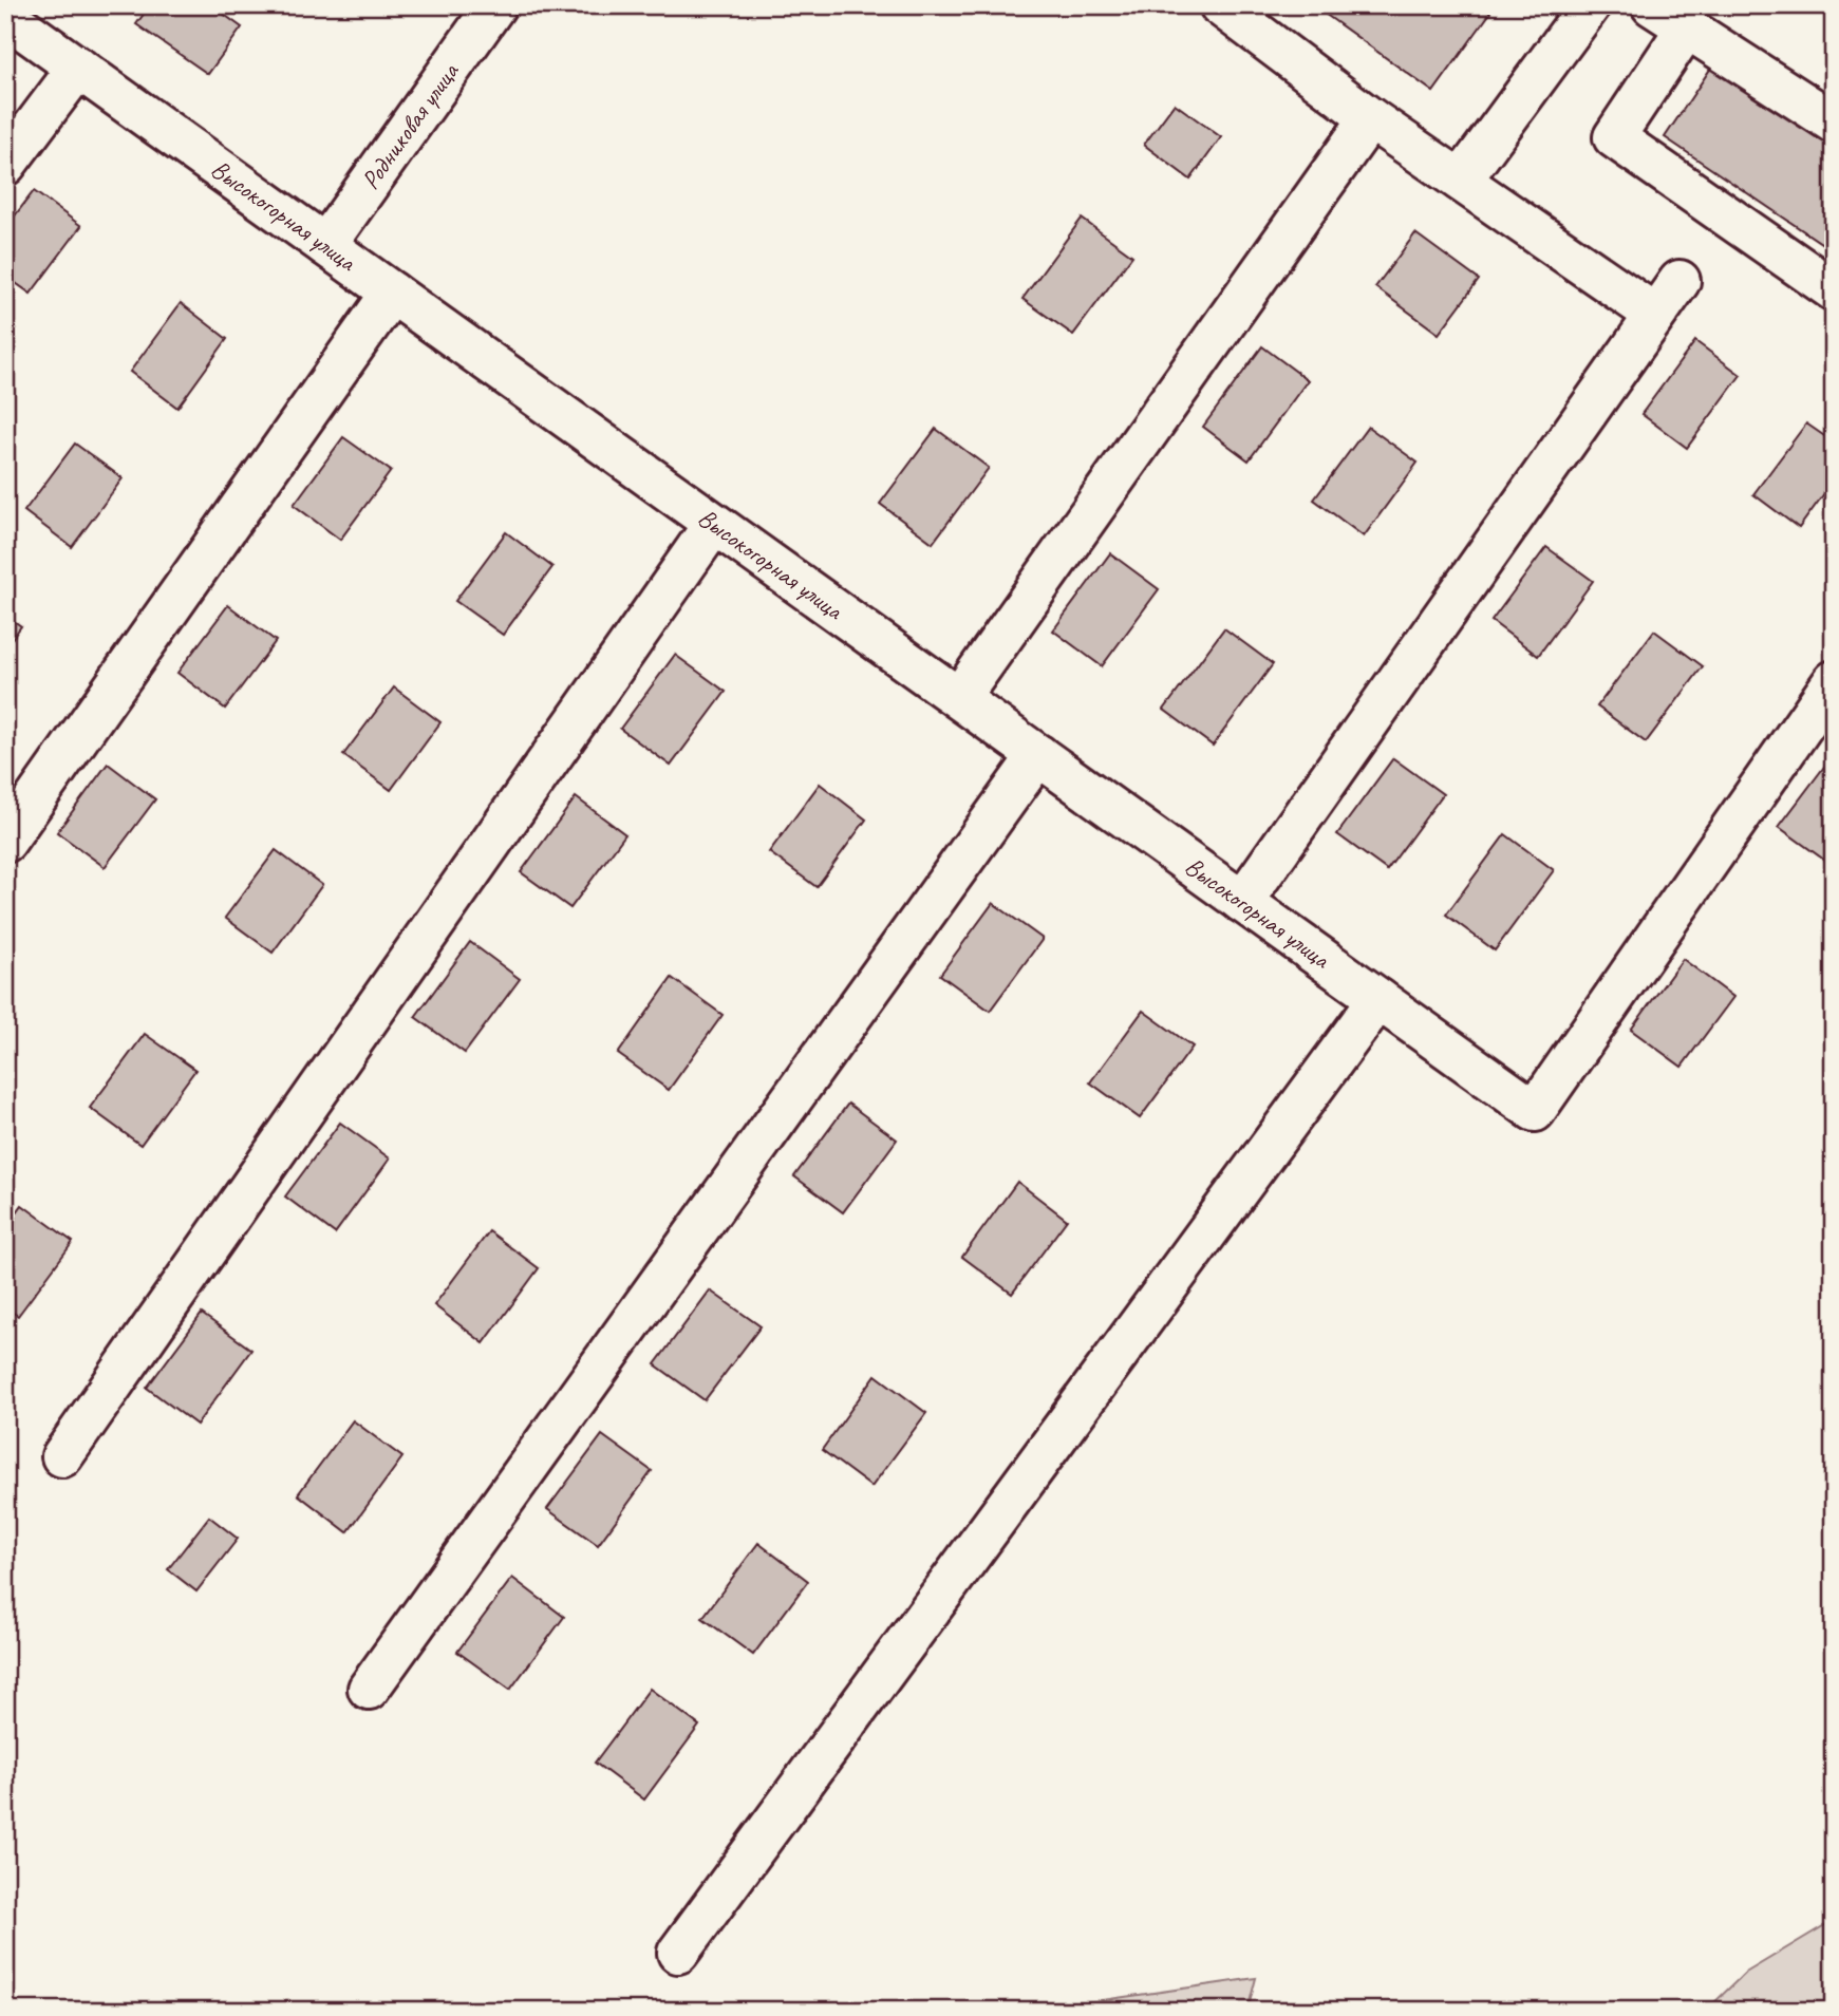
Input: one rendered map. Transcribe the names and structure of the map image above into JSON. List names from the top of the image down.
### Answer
{
  "streets": {
    "street": ["Родниковая улица", "Высокогорная улица"]
  },
  "crossings": [
    ["Родниковая улица", "Высокогорная улица"]
  ]
}
